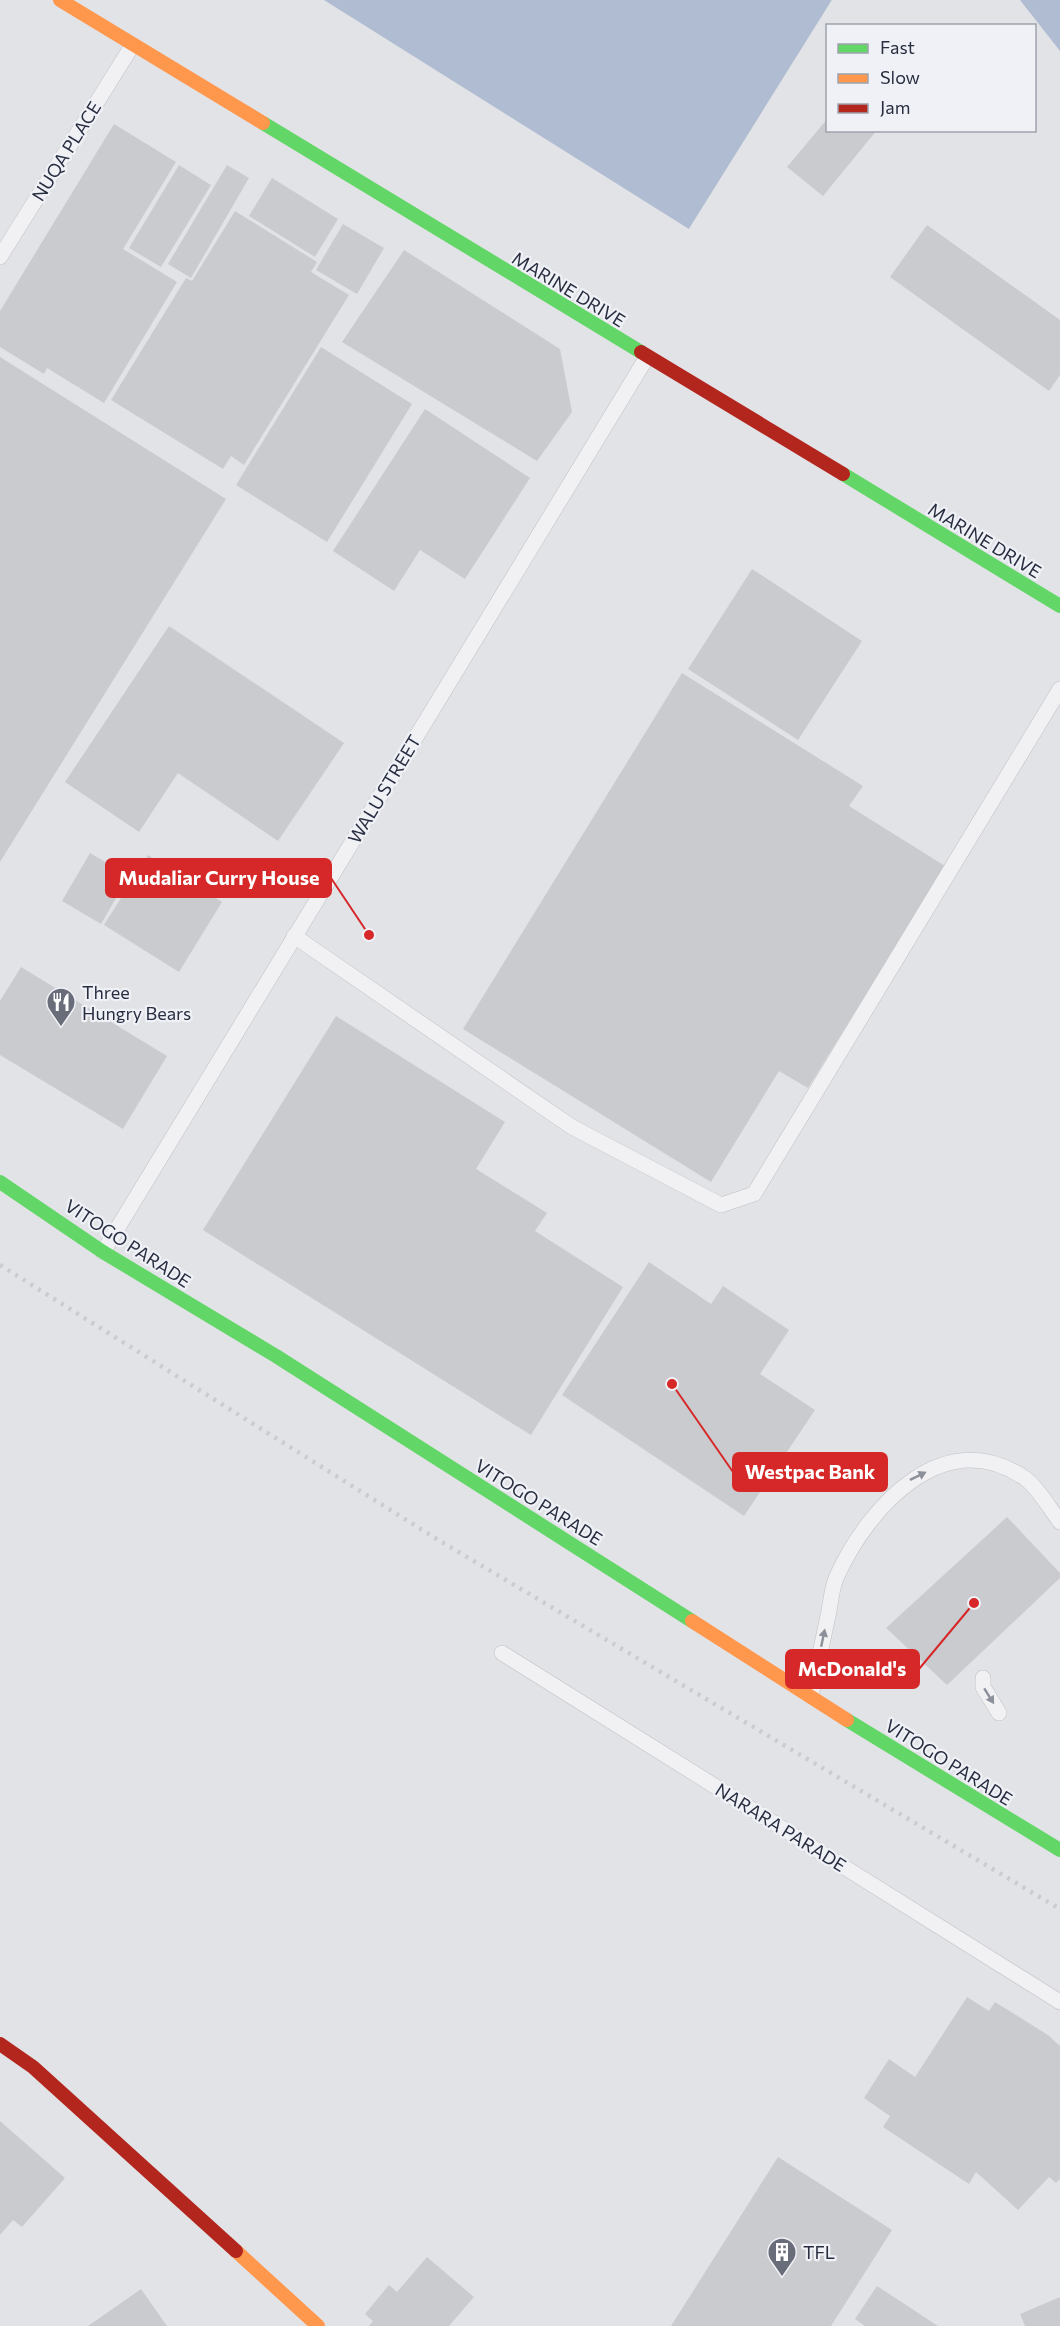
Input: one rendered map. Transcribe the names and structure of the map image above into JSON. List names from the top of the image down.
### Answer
{
  "streets": {
    "street": ["MARINE DRIVE", "VITOGO PARADE"],
    "lane": ["NUQA PLACE", "WALU STREET", "NARARA PARADE"]
  },
  "crossings": [
    ["NUQA PLACE", "MARINE DRIVE"],
    ["MARINE DRIVE", "WALU STREET"],
    ["WALU STREET", "VITOGO PARADE"]
  ],
  "places": {
    "other": ["Mudaliar Curry House", "Westpac Bank", "McDonald's"],
    "restaurant": ["Three Hungry Bears"],
    "building": ["TFL"]
  },
  "legend": ["Fast", "Slow", "Jam"]
}
